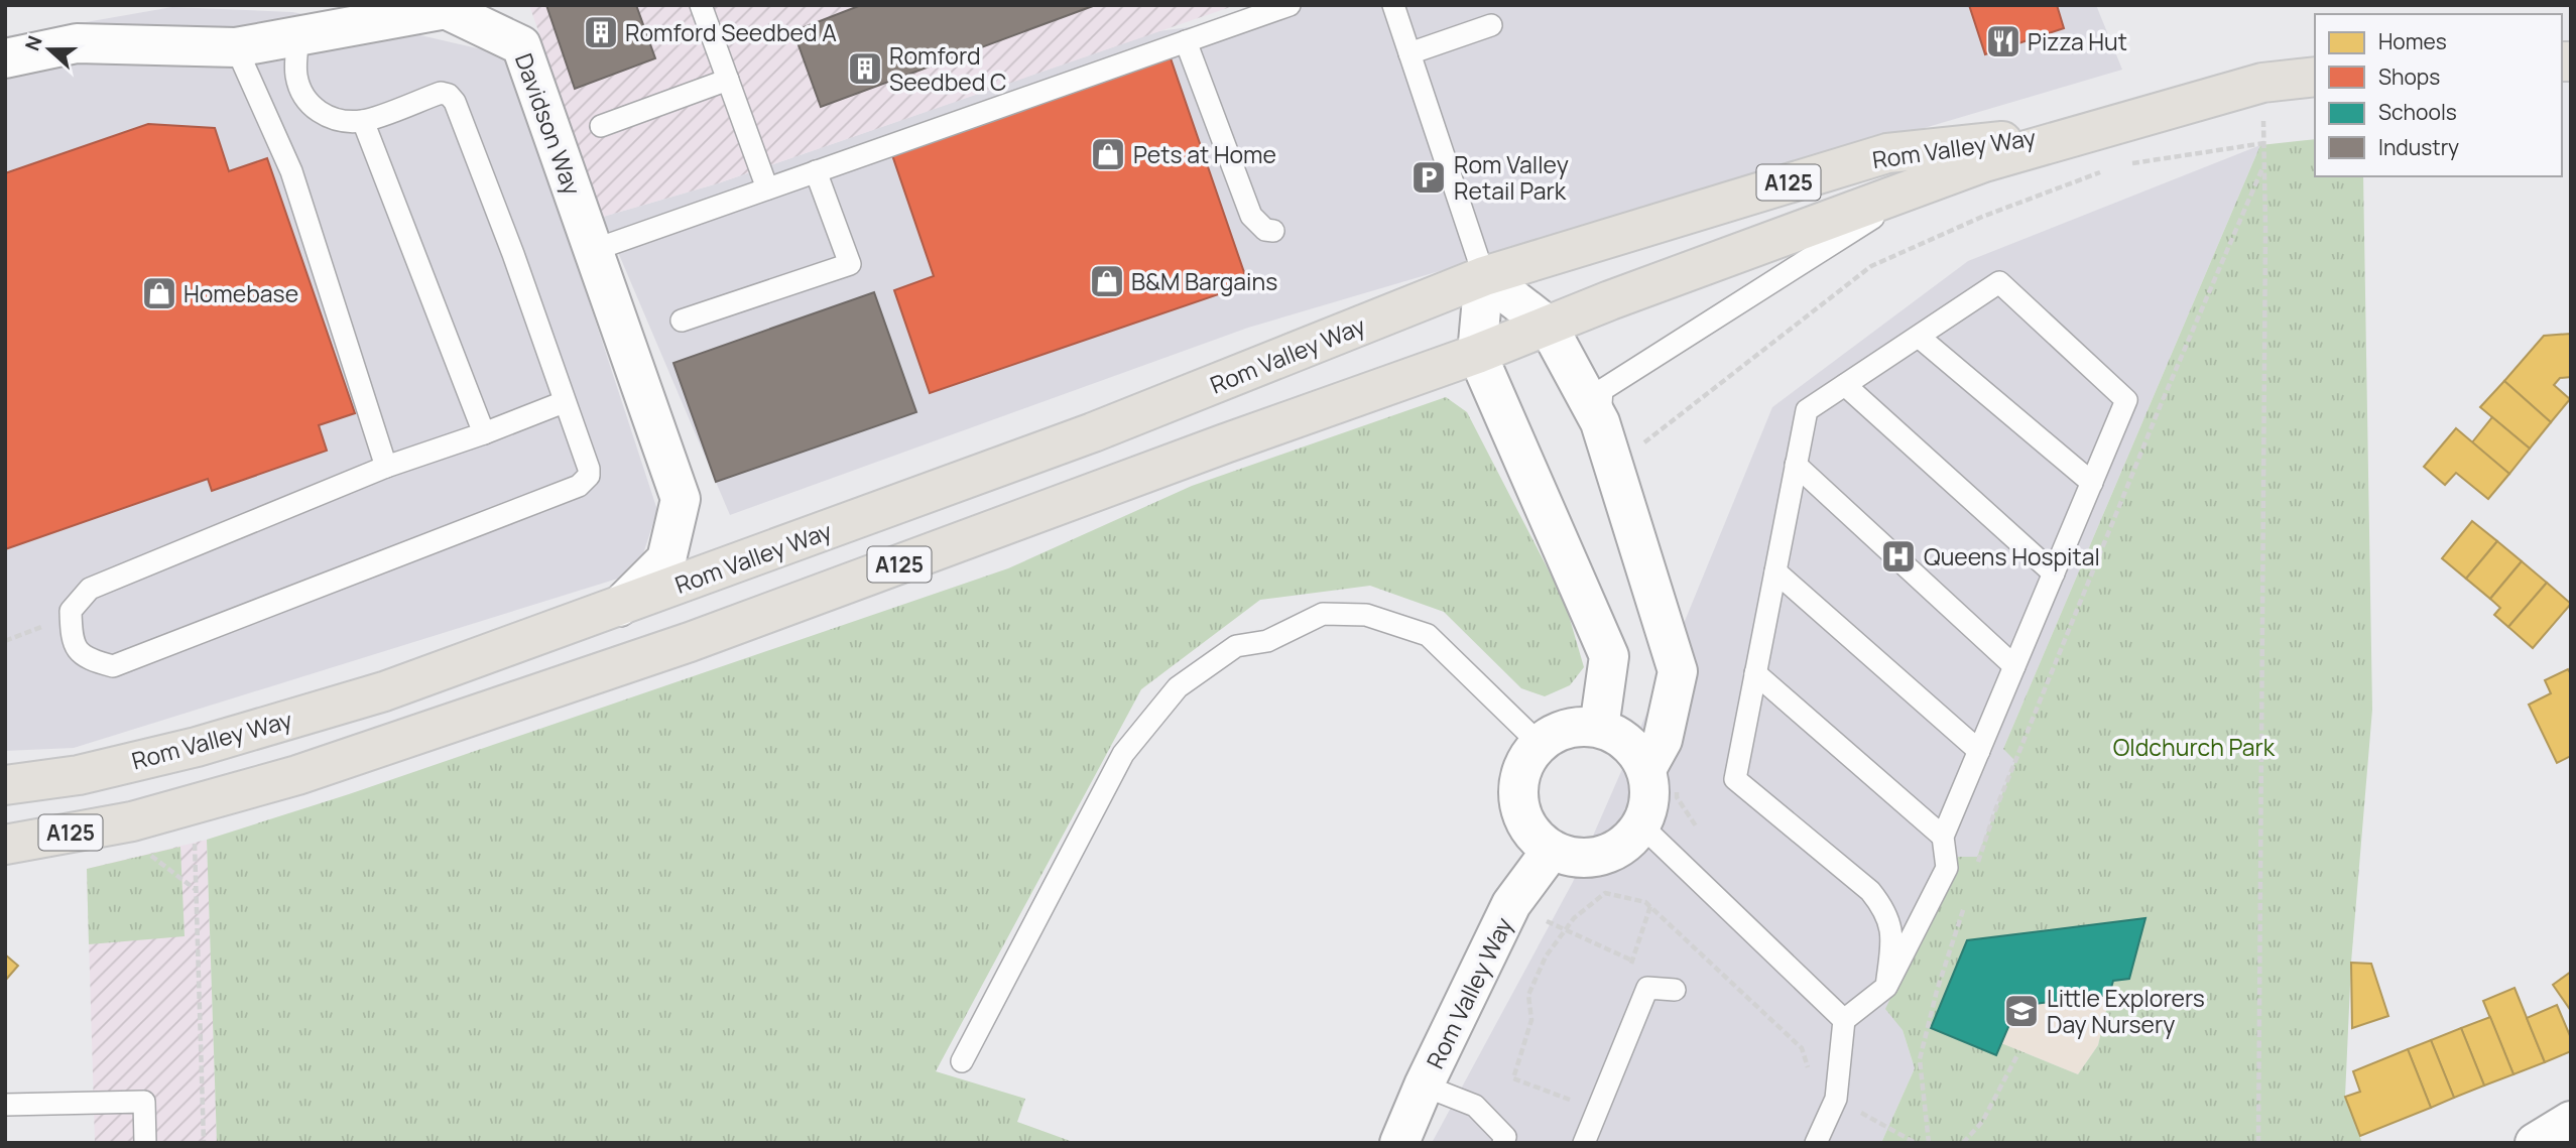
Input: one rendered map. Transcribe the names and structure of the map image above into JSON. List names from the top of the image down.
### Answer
{
  "streets": {
    "main road": ["Rom Valley Way", "A125"],
    "street": ["Davidson Way"]
  },
  "crossings": [
    ["Davidson Way", "Rom Valley Way"]
  ],
  "parks": ["Oldchurch Park"],
  "places": {
    "building": ["Romford Seedbed A", "Romford Seedbed C"],
    "restaurant": ["Pizza Hut"],
    "shop": ["Pets at Home", "B&M Bargains", "Homebase"],
    "parking": ["Rom Valley Retail Park"],
    "hospital": ["Queens Hospital"],
    "school or university": ["Little Explorers Day Nursery"]
  },
  "legend": [
    "Homes",
    "Shops",
    "Schools",
    "Industry"
  ],
  "north": "left"
}
